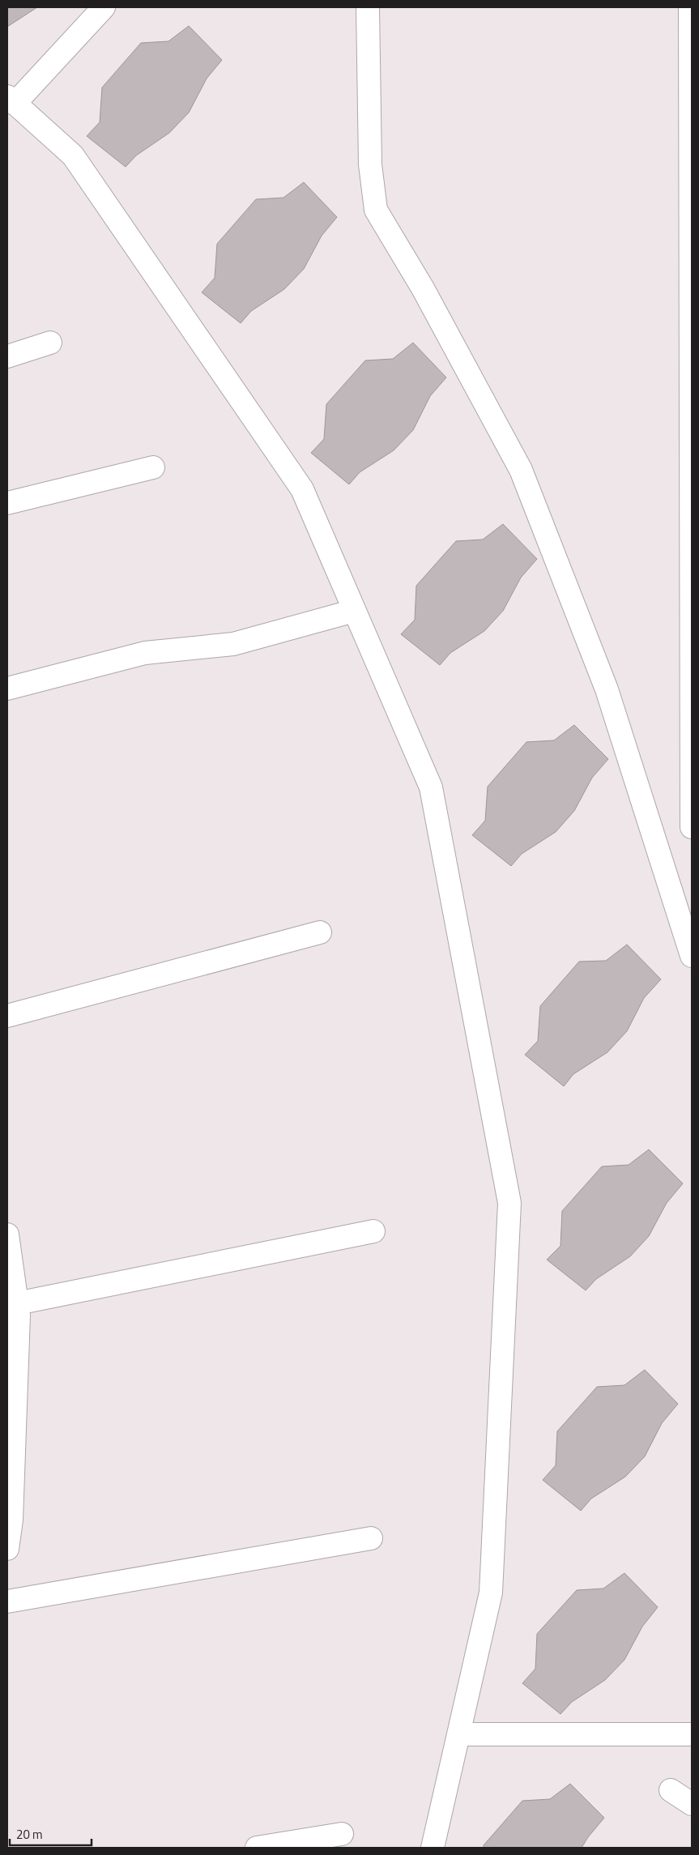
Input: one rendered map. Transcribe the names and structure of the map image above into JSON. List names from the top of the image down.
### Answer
{
  "scale_bar": "20 m"
}
